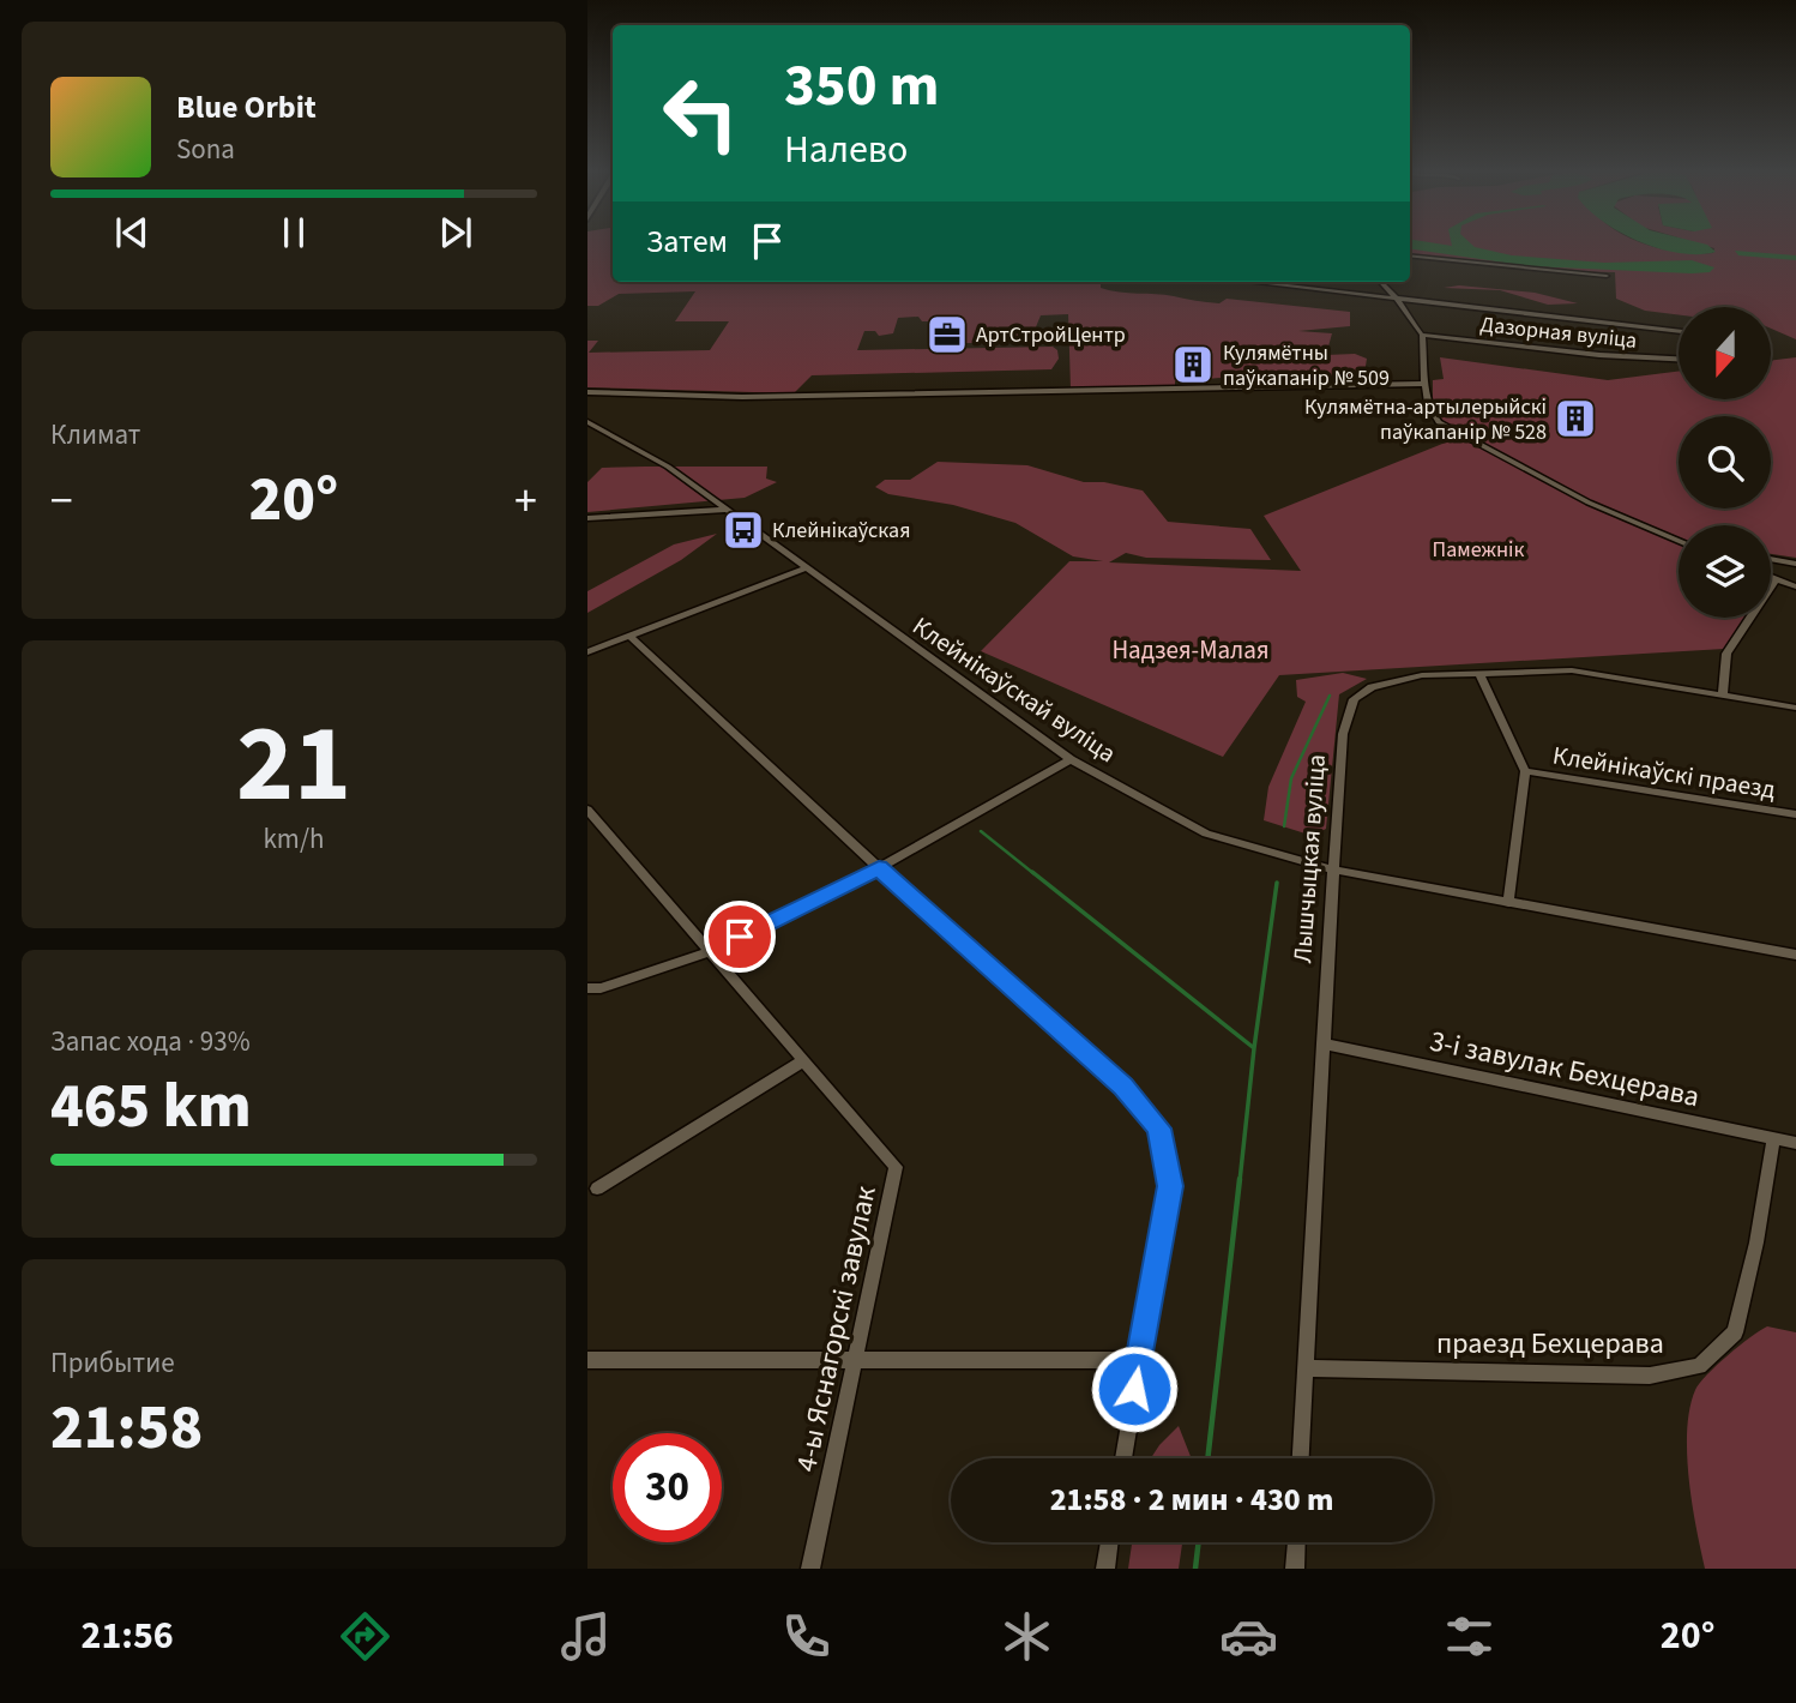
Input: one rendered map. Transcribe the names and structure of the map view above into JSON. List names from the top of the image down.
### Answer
{
  "streets": {
    "street": [
      "Дазорная вуліца",
      "Клейнікаўскай вуліца",
      "Клейнікаўскі праезд",
      "Лышчыцкая вуліца",
      "3-і завулак Бехцерава",
      "4-ы Яснагорскі завулак",
      "праезд Бехцерава"
    ]
  },
  "crossings": [
    ["Клейнікаўскай вуліца", "Лышчыцкая вуліца"],
    ["Лышчыцкая вуліца", "3-і завулак Бехцерава"],
    ["Лышчыцкая вуліца", "праезд Бехцерава"],
    ["3-і завулак Бехцерава", "праезд Бехцерава"]
  ],
  "parks": ["Памежнік", "Надзея-Малая"],
  "places": {
    "office": ["АртСтройЦентр"],
    "building": ["Кулямётны паўкапанір № 509", "Кулямётна-артылерыйскі паўкапанір № 528"],
    "bus stop": ["Клейнікаўская"]
  },
  "north": "bottom",
  "page": {
    "turn": ["350 m", "Налево"],
    "song": ["Blue Orbit", "Sona"],
    "then": "Затем",
    "tile": [
      "Климат",
      ["21", "km/h"],
      ["Запас хода · 93%", "465 km"],
      ["Прибытие", "21:58"]
    ],
    "heat": ["−", "20°", "+"],
    "limit": "30",
    "trip": "21:58 · 2 мин · 430 m",
    "tabs": ["21:56", "20°"]
  }
}
